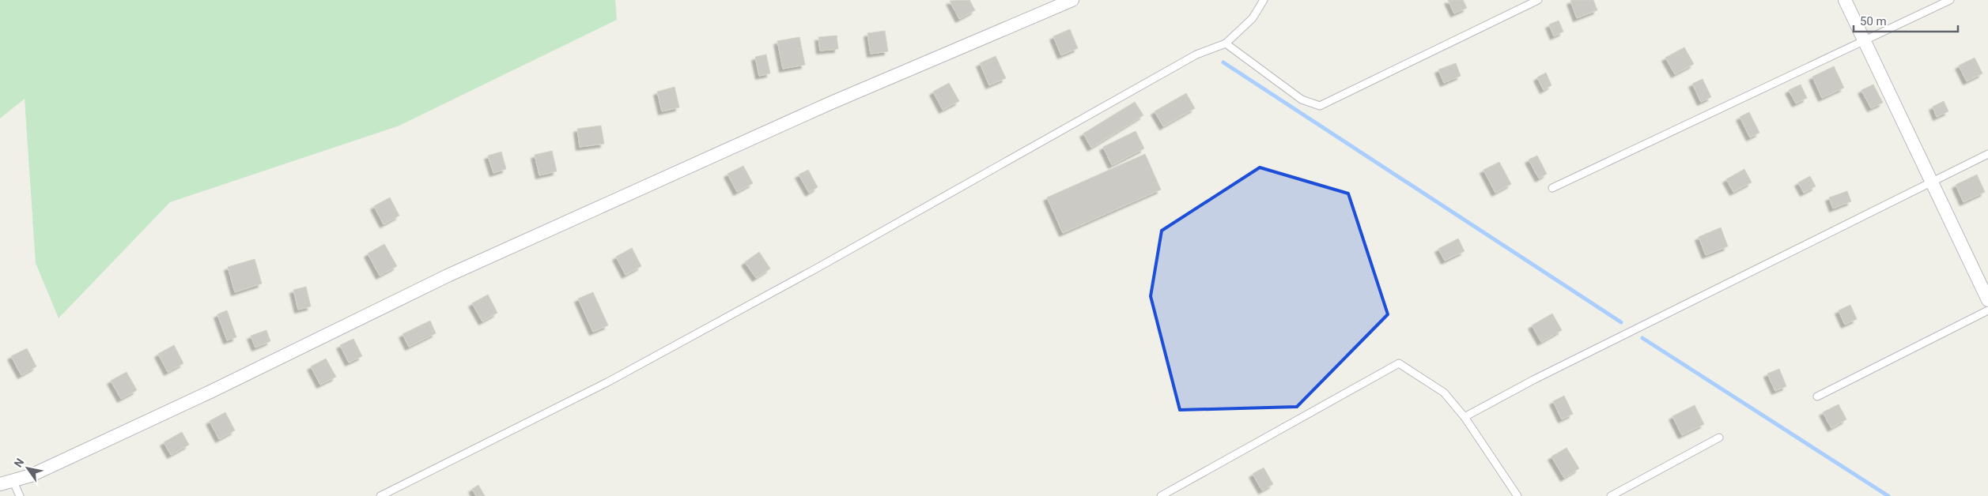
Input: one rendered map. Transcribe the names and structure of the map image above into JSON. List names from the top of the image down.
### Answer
{
  "scale_bar": "50 m",
  "north": "top left"
}
